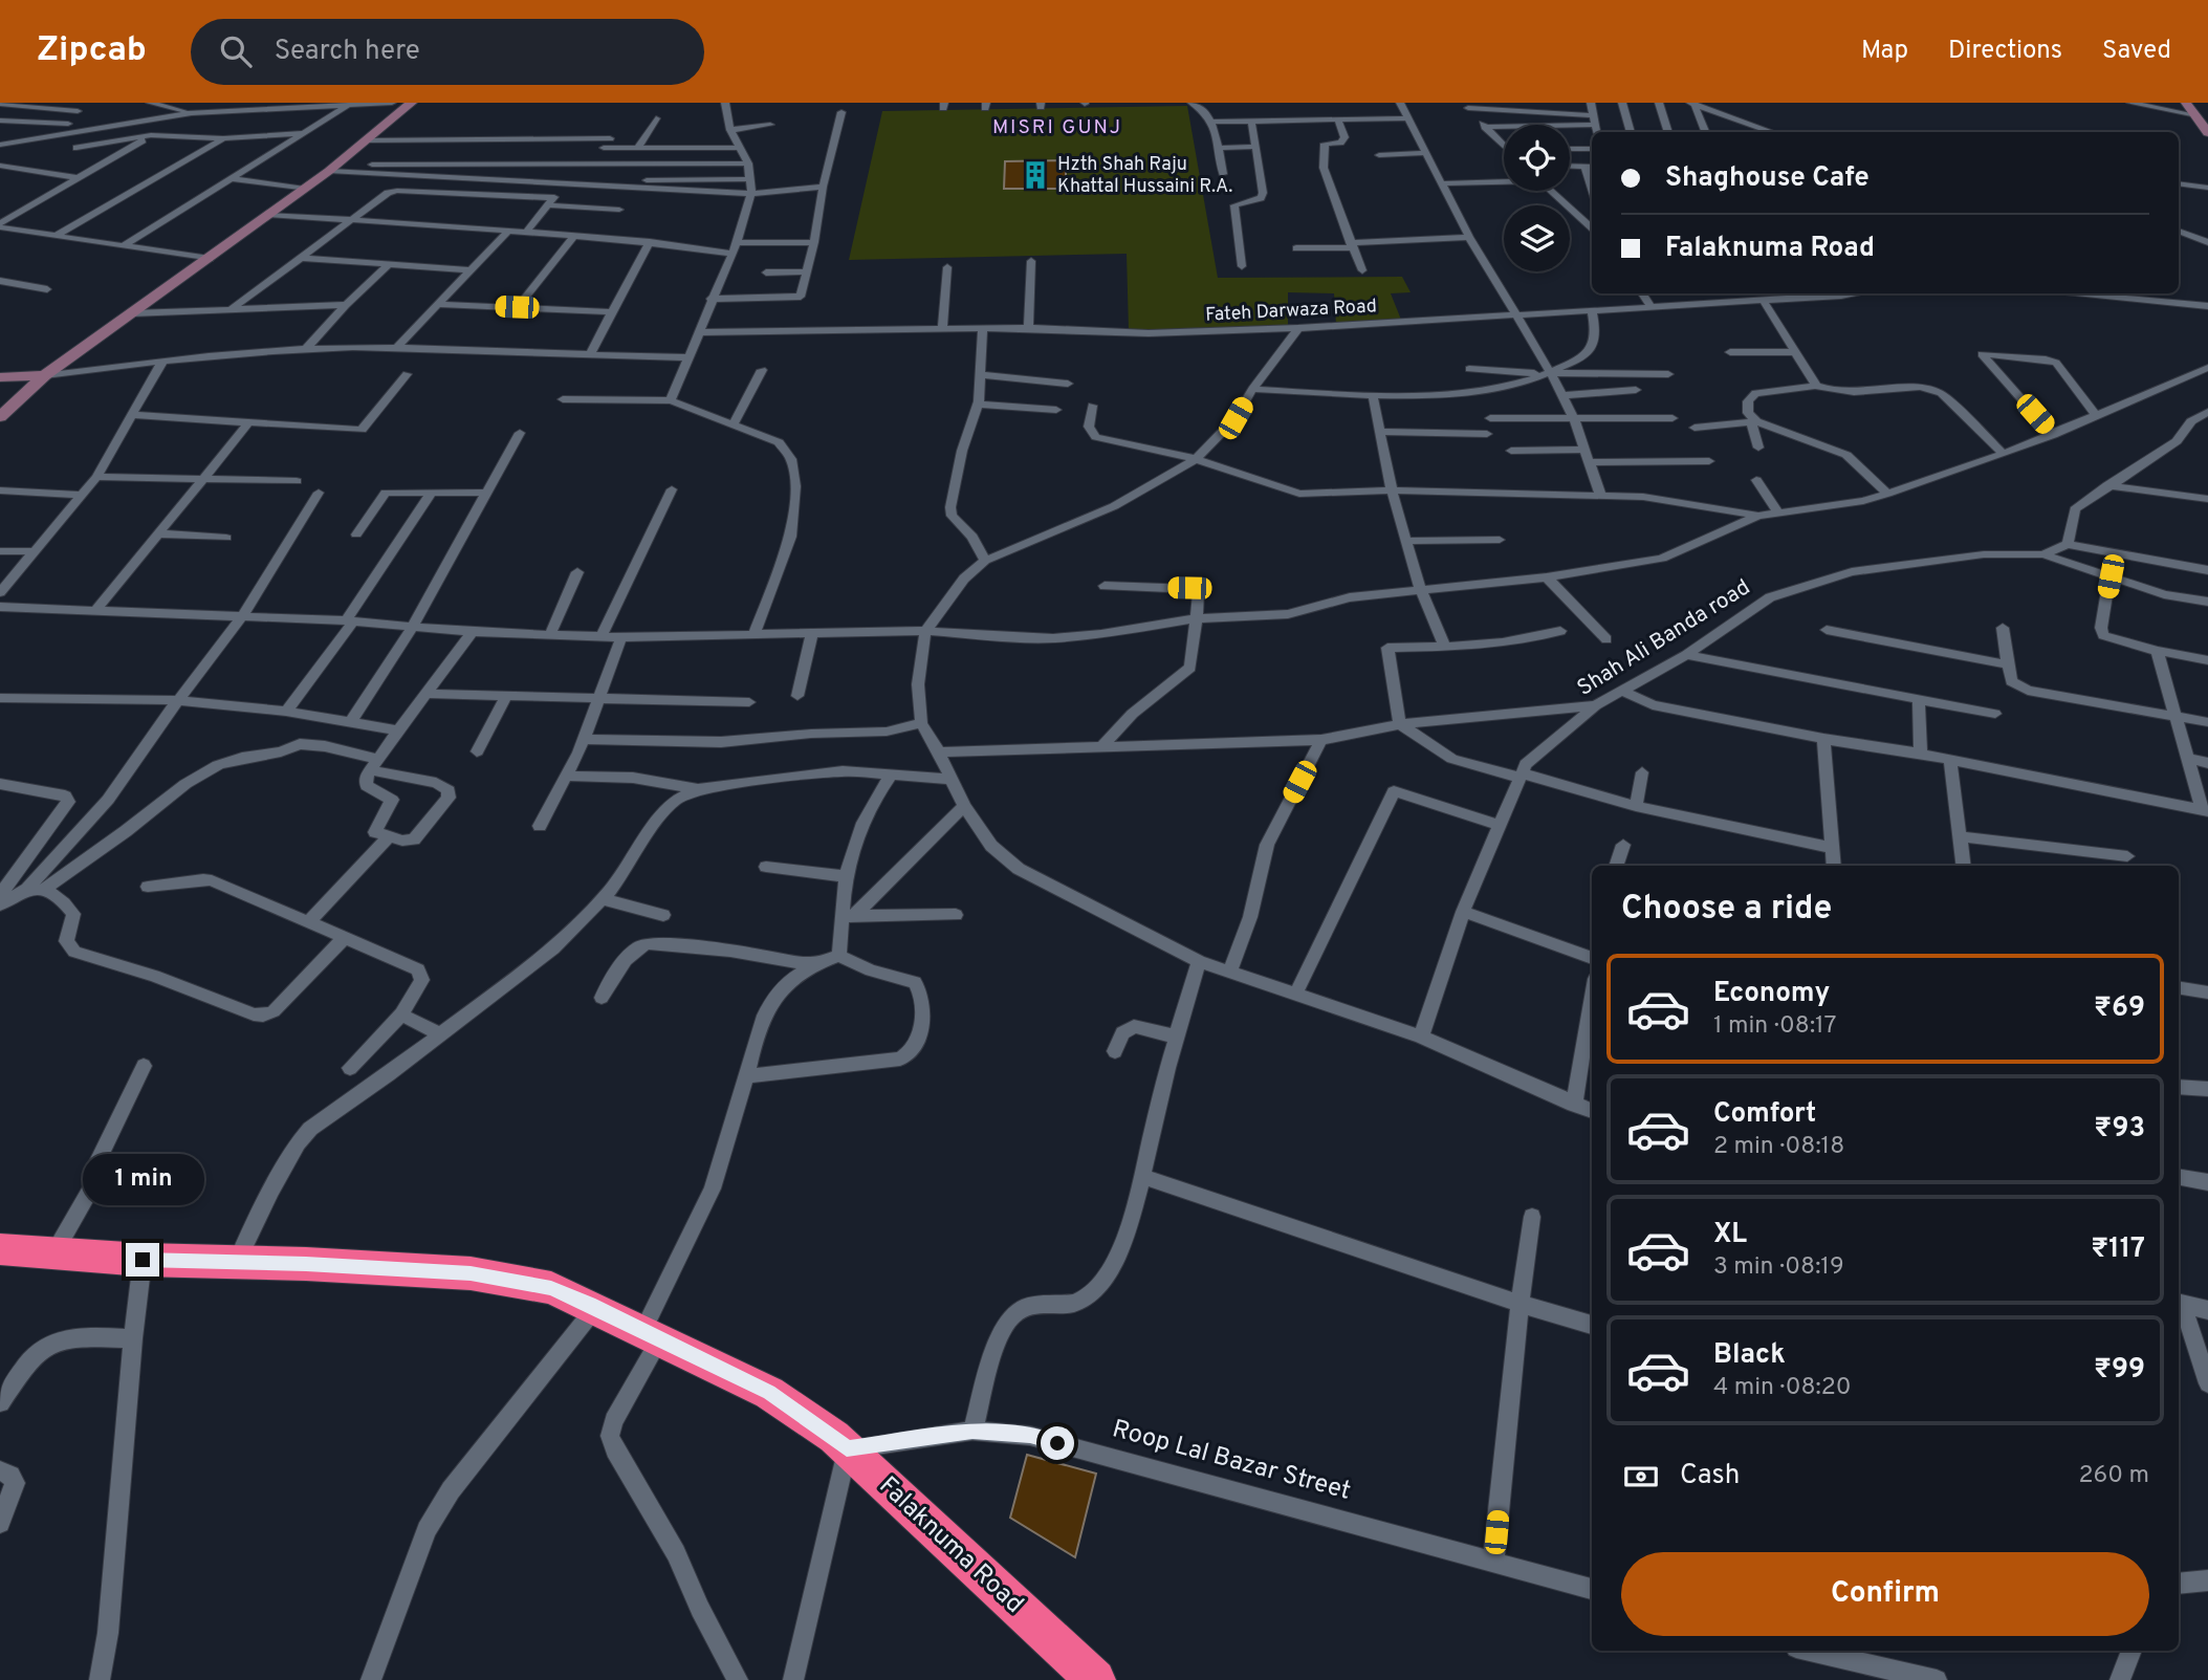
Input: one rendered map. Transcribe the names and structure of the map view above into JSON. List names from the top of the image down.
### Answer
{
  "streets": {
    "highway": ["Falaknuma Road"],
    "street": ["Fateh Darwaza Road", "Shah Ali Banda road", "Roop Lal Bazar Street"]
  },
  "crossings": [
    ["Roop Lal Bazar Street", "Falaknuma Road"]
  ],
  "districts": ["MISRI GUNJ"],
  "places": {
    "building": ["Hzth Shah Raju Khattal Hussaini R.A."]
  },
  "page": {
    "header": "Zipcab",
    "search": "Search here",
    "nav": ["Map", "Directions", "Saved"],
    "banner": ["Shaghouse Cafe", "Falaknuma Road"],
    "heading": "Choose a ride",
    "list": [
      {
        "name": "Economy",
        "note": "1 min · 08:17",
        "value": "₹69"
      },
      {
        "name": "Comfort",
        "note": "2 min · 08:18",
        "value": "₹93"
      },
      {
        "name": "XL",
        "note": "3 min · 08:19",
        "value": "₹117"
      },
      {
        "name": "Black",
        "note": "4 min · 08:20",
        "value": "₹99"
      }
    ],
    "bubble": "1 min",
    "pay": ["Cash", "260 m"],
    "buttons": "Confirm"
  }
}
